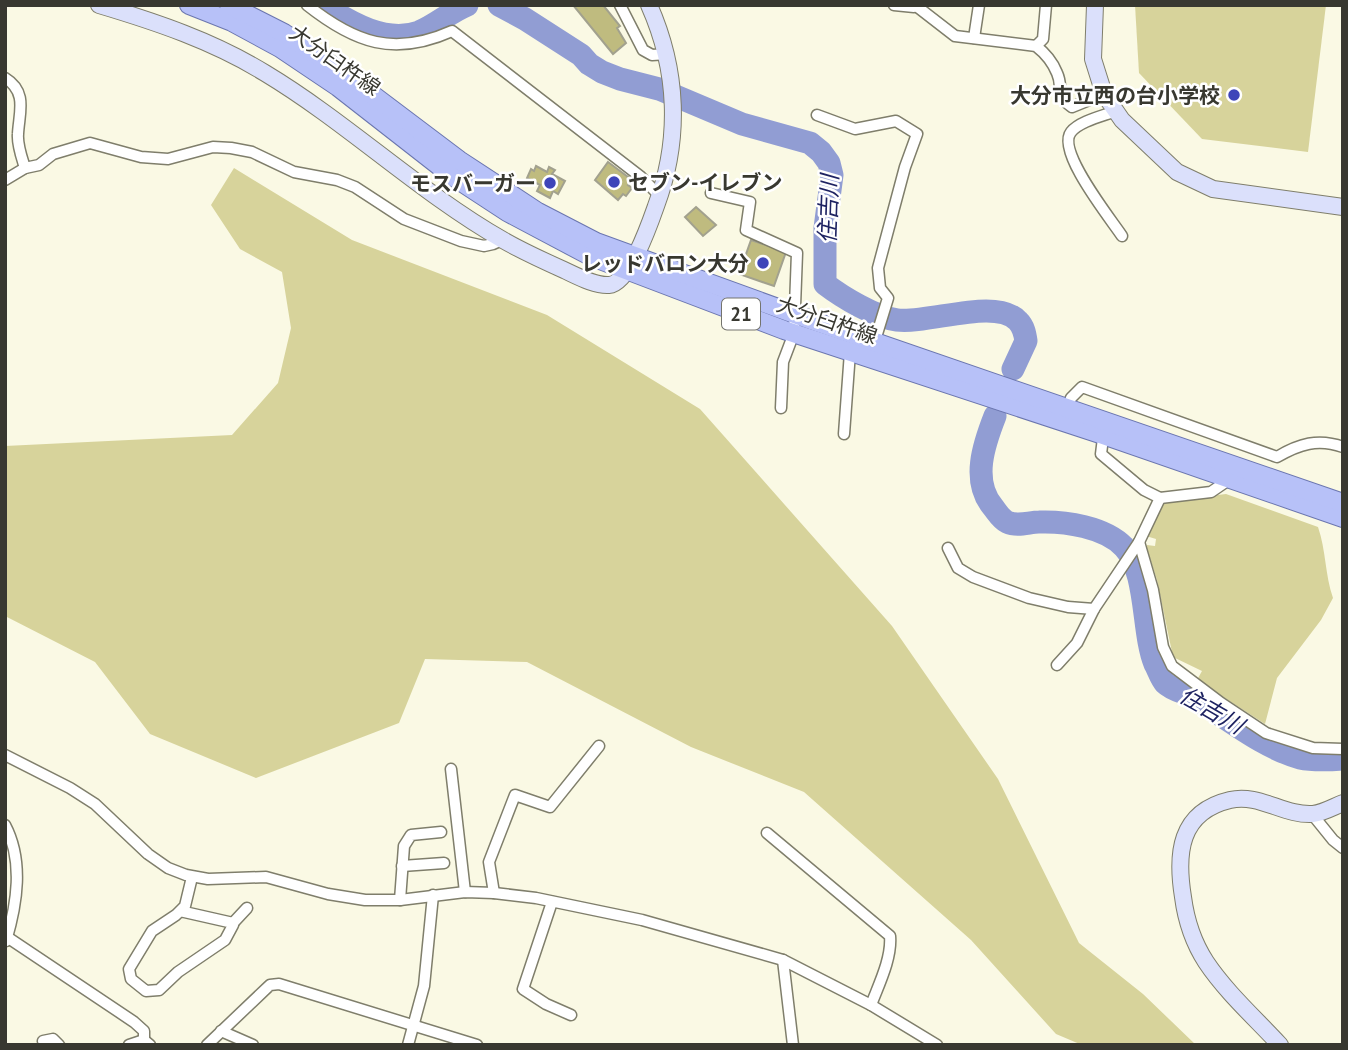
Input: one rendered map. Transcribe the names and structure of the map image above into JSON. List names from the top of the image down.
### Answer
{
  "streets": {
    "main road": ["大分臼杵線", "21"]
  },
  "water": ["住吉川"],
  "places": [
    "大分市立西の台小学校",
    "セブン-イレブン",
    "モスバーガー",
    "レッドバロン大分"
  ]
}
